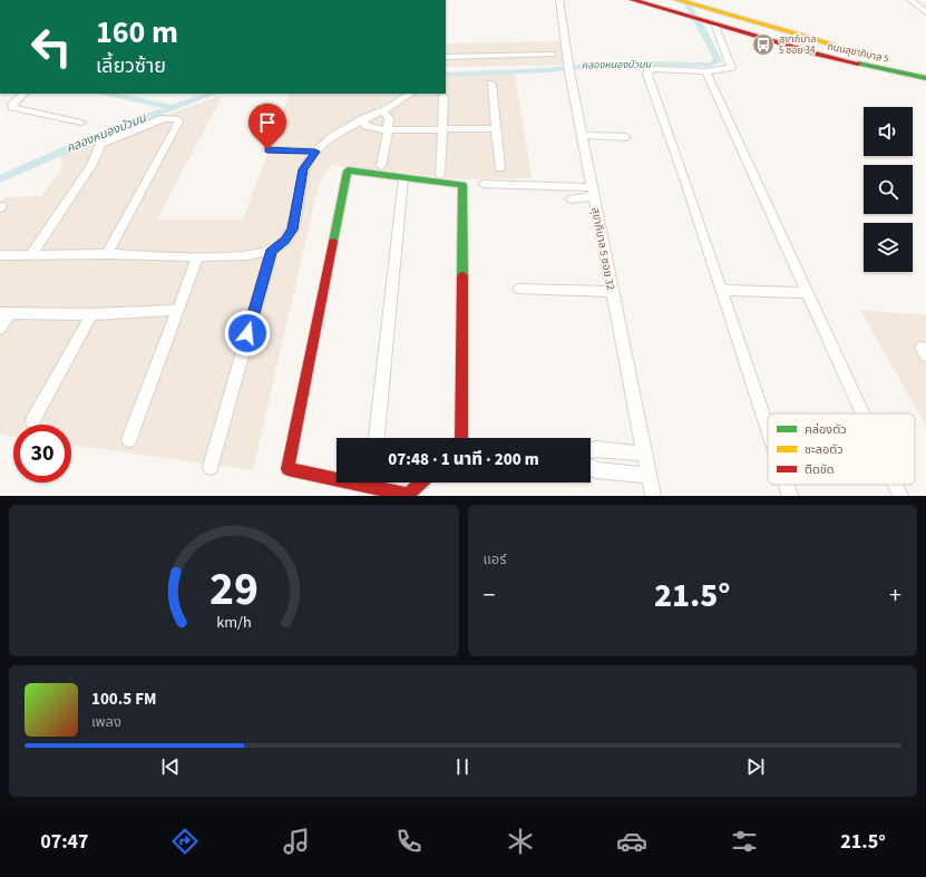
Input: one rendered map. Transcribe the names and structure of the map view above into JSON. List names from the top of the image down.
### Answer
{
  "streets": {
    "main road": ["ถนนสุขาภิบาล 5"],
    "street": ["สุขาภิบาล 5 ซอย 32"]
  },
  "water": ["คลองหนองบัวมน"],
  "places": {
    "bus stop": ["สุขาภิบาล 5 ซอย 34"]
  },
  "legend": ["คล่องตัว", "ชะลอตัว", "ติดขัด"],
  "page": {
    "turn": ["160 m", "เลี้ยวซ้าย"],
    "limit": "30",
    "trip": "07:48 · 1 นาที · 200 m",
    "tile": "แอร์",
    "heat": ["−", "21.5°", "+"],
    "song": ["100.5 FM", "เพลง"],
    "tabs": ["07:47", "21.5°"],
    "gauge": ["29", "km/h"]
  }
}
